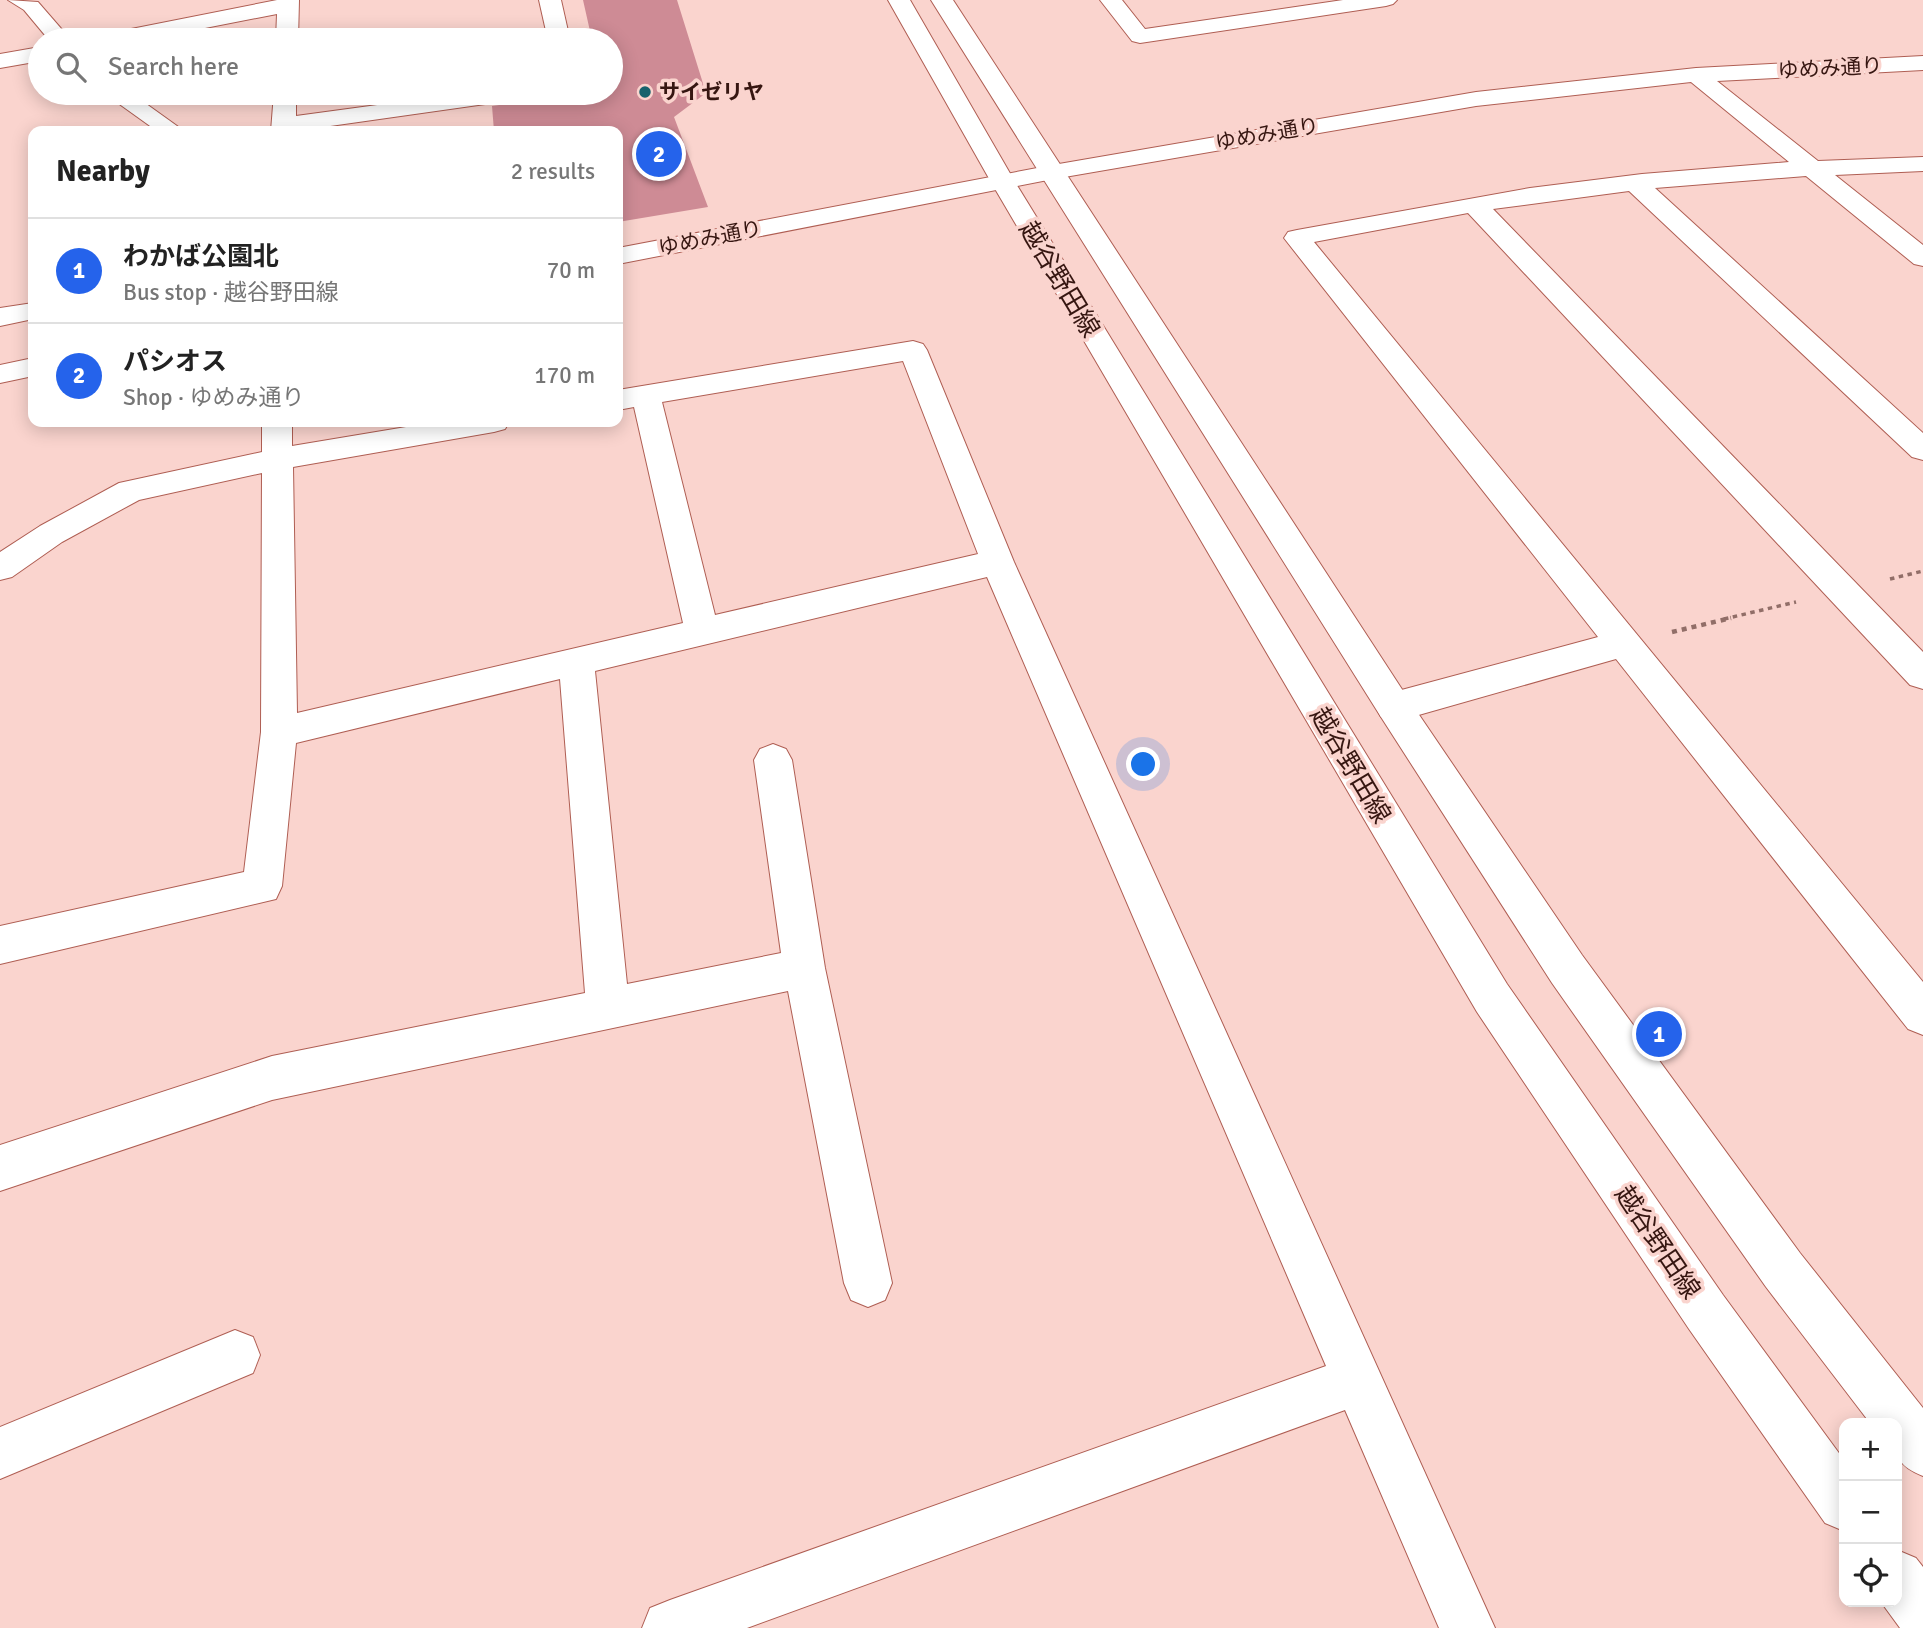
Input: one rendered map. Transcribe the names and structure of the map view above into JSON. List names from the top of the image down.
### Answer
{
  "streets": {
    "street": ["ゆめみ通り", "越谷野田線"]
  },
  "crossings": [
    ["ゆめみ通り", "越谷野田線"]
  ],
  "places": ["サイゼリヤ"],
  "page": {
    "search": "Search here",
    "heading": ["Nearby", "2 results"],
    "pins": ["2", "1"],
    "list": [
      {
        "mark": "1",
        "name": "わかば公園北",
        "note": "Bus stop · 越谷野田線",
        "value": "70 m"
      },
      {
        "mark": "2",
        "name": "パシオス",
        "note": "Shop · ゆめみ通り",
        "value": "170 m"
      }
    ],
    "map_buttons": ["+", "−"]
  }
}
